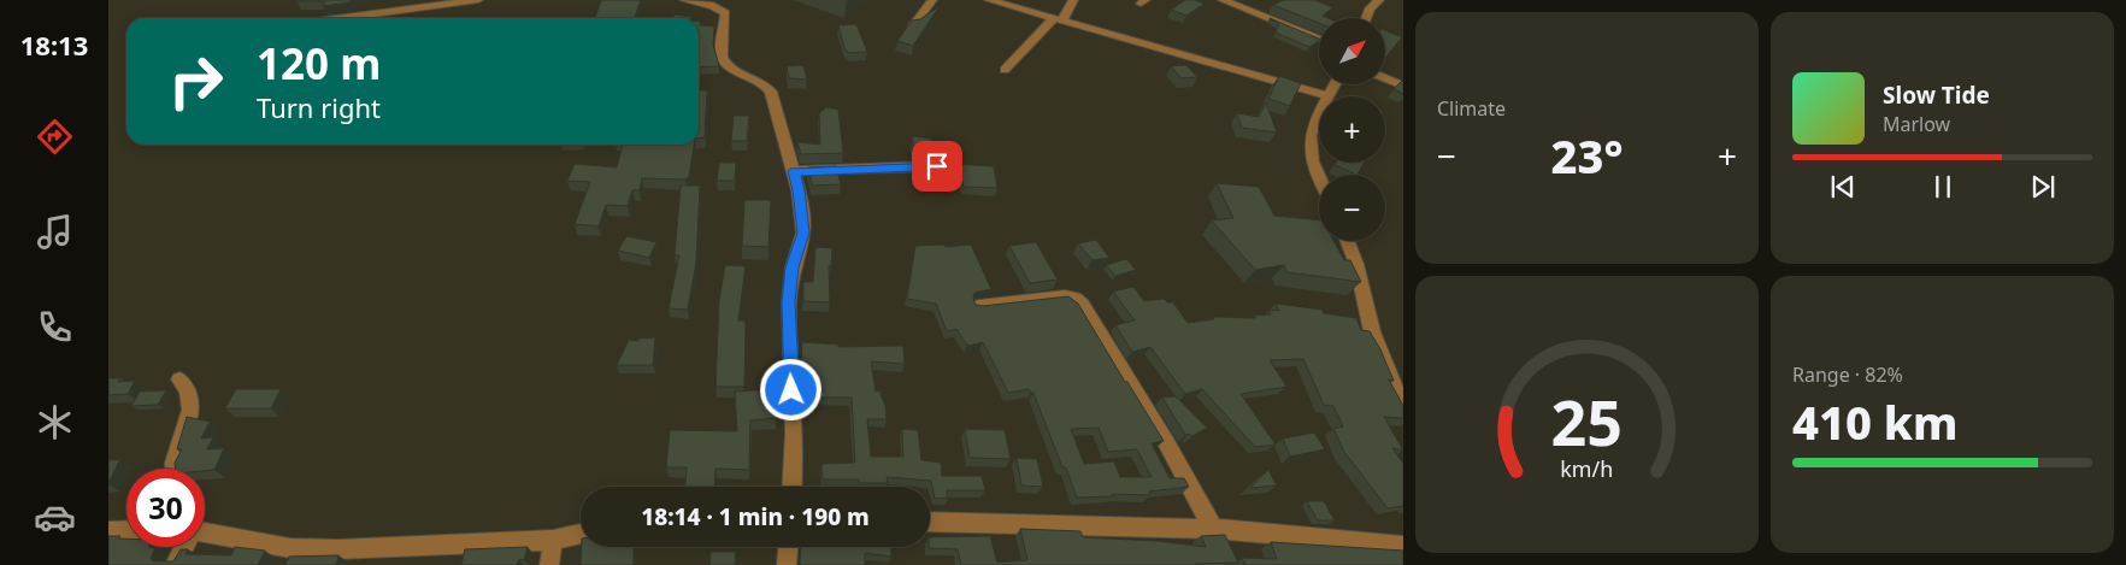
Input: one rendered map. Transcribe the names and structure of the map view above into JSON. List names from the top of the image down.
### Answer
{
  "north": "top right",
  "page": {
    "tabs": "18:13",
    "tile": [
      "Climate",
      ["Range · 82%", "410 km"]
    ],
    "map_buttons": ["+", "−"],
    "turn": ["120 m", "Turn right"],
    "song": ["Slow Tide", "Marlow"],
    "heat": ["−", "23°", "+"],
    "limit": "30",
    "trip": "18:14 · 1 min · 190 m",
    "gauge": ["25", "km/h"]
  }
}
